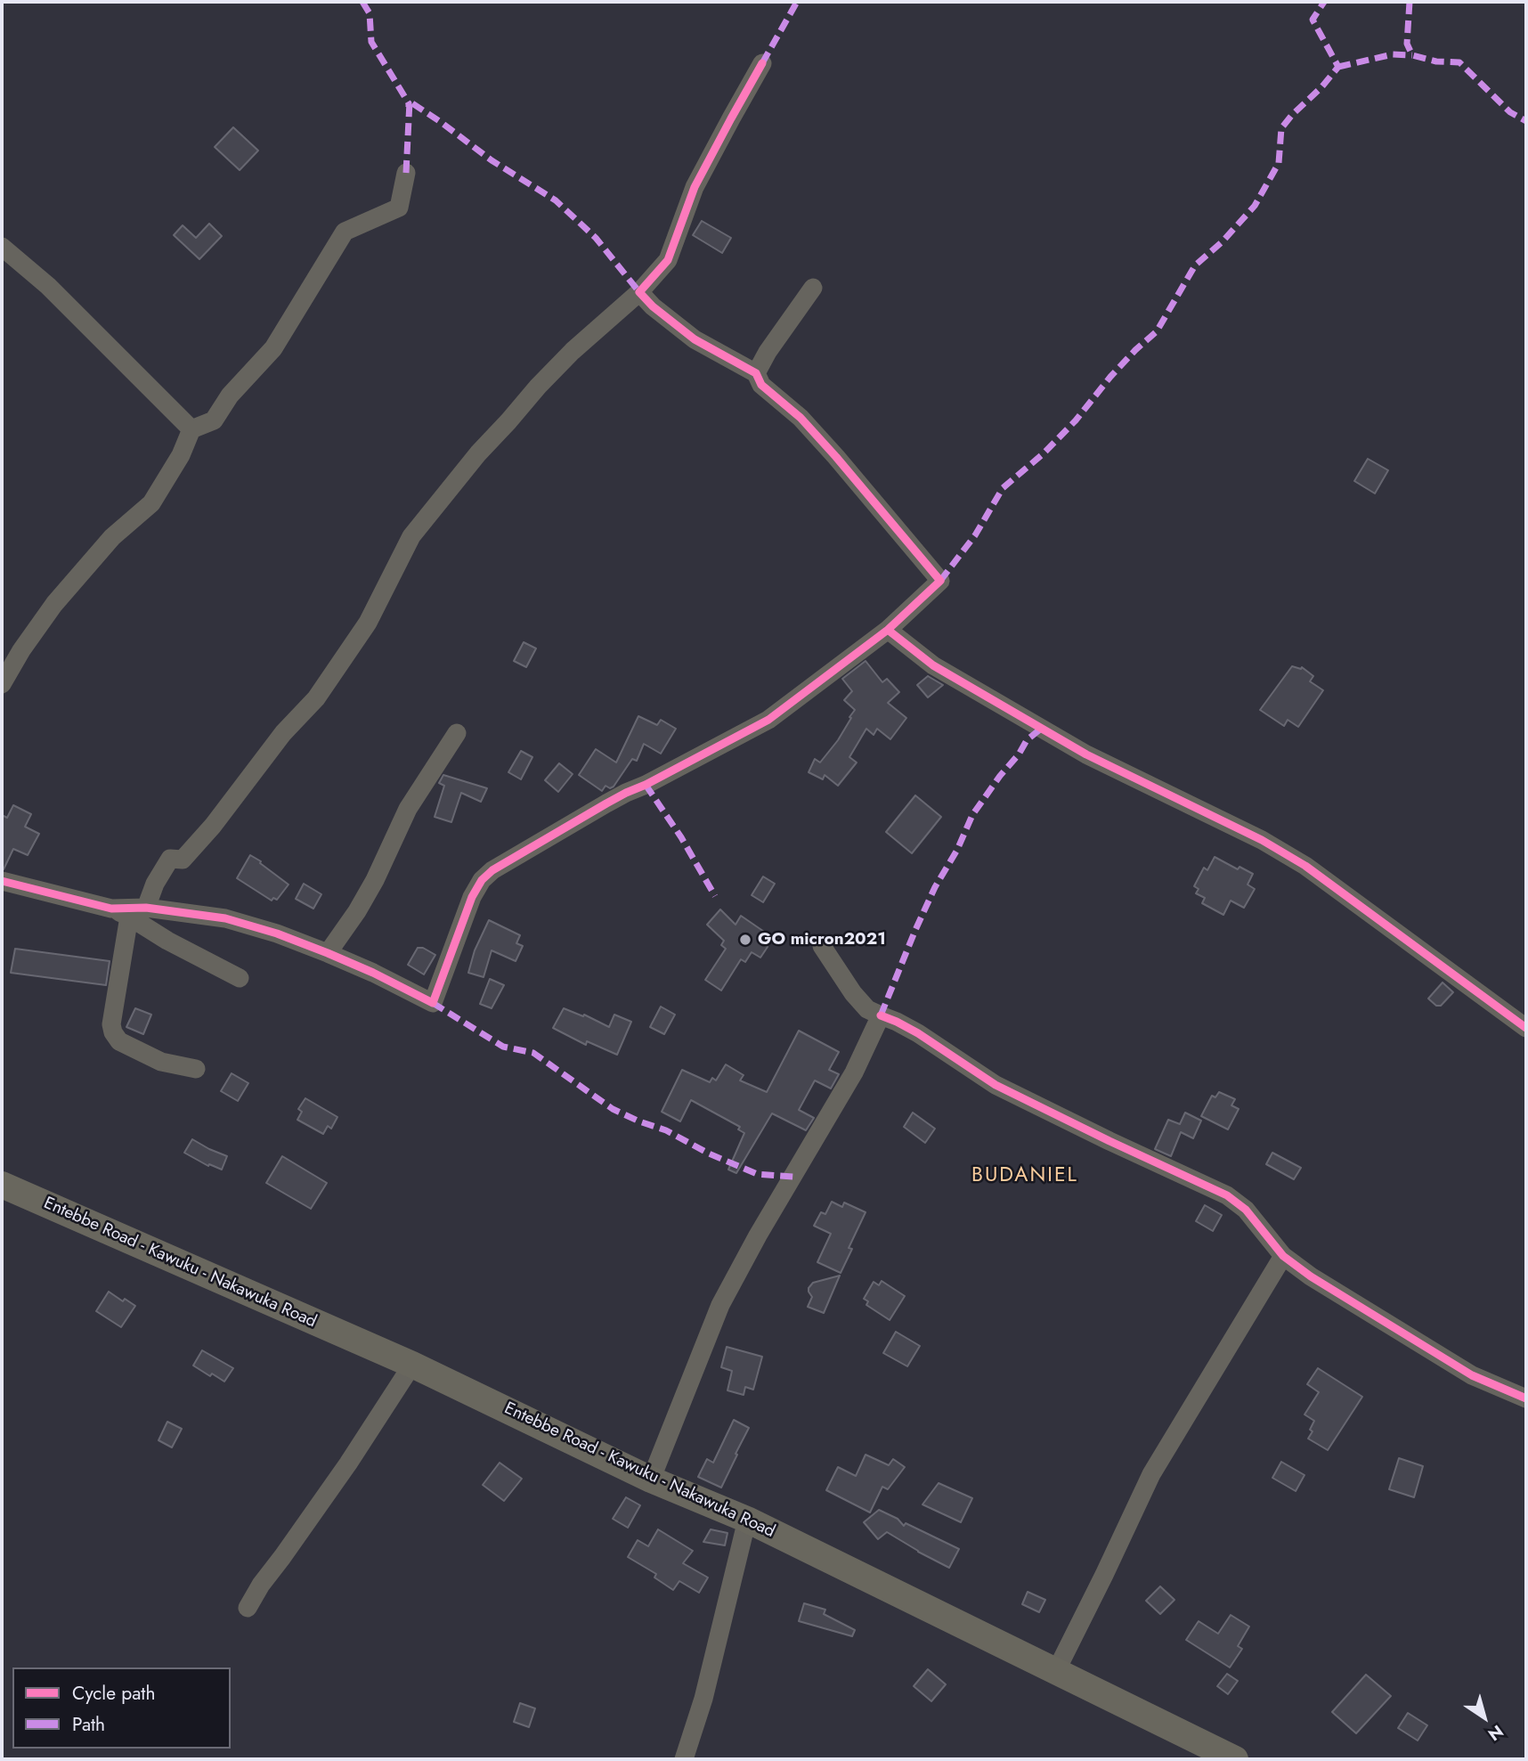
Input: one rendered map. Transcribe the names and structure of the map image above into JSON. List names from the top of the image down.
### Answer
{
  "streets": {
    "main road": ["Entebbe Road - Kawuku - Nakawuka Road"]
  },
  "districts": ["BUDANIEL"],
  "places": ["GO micron2021"],
  "legend": ["Cycle path", "Path"],
  "north": "bottom right"
}
